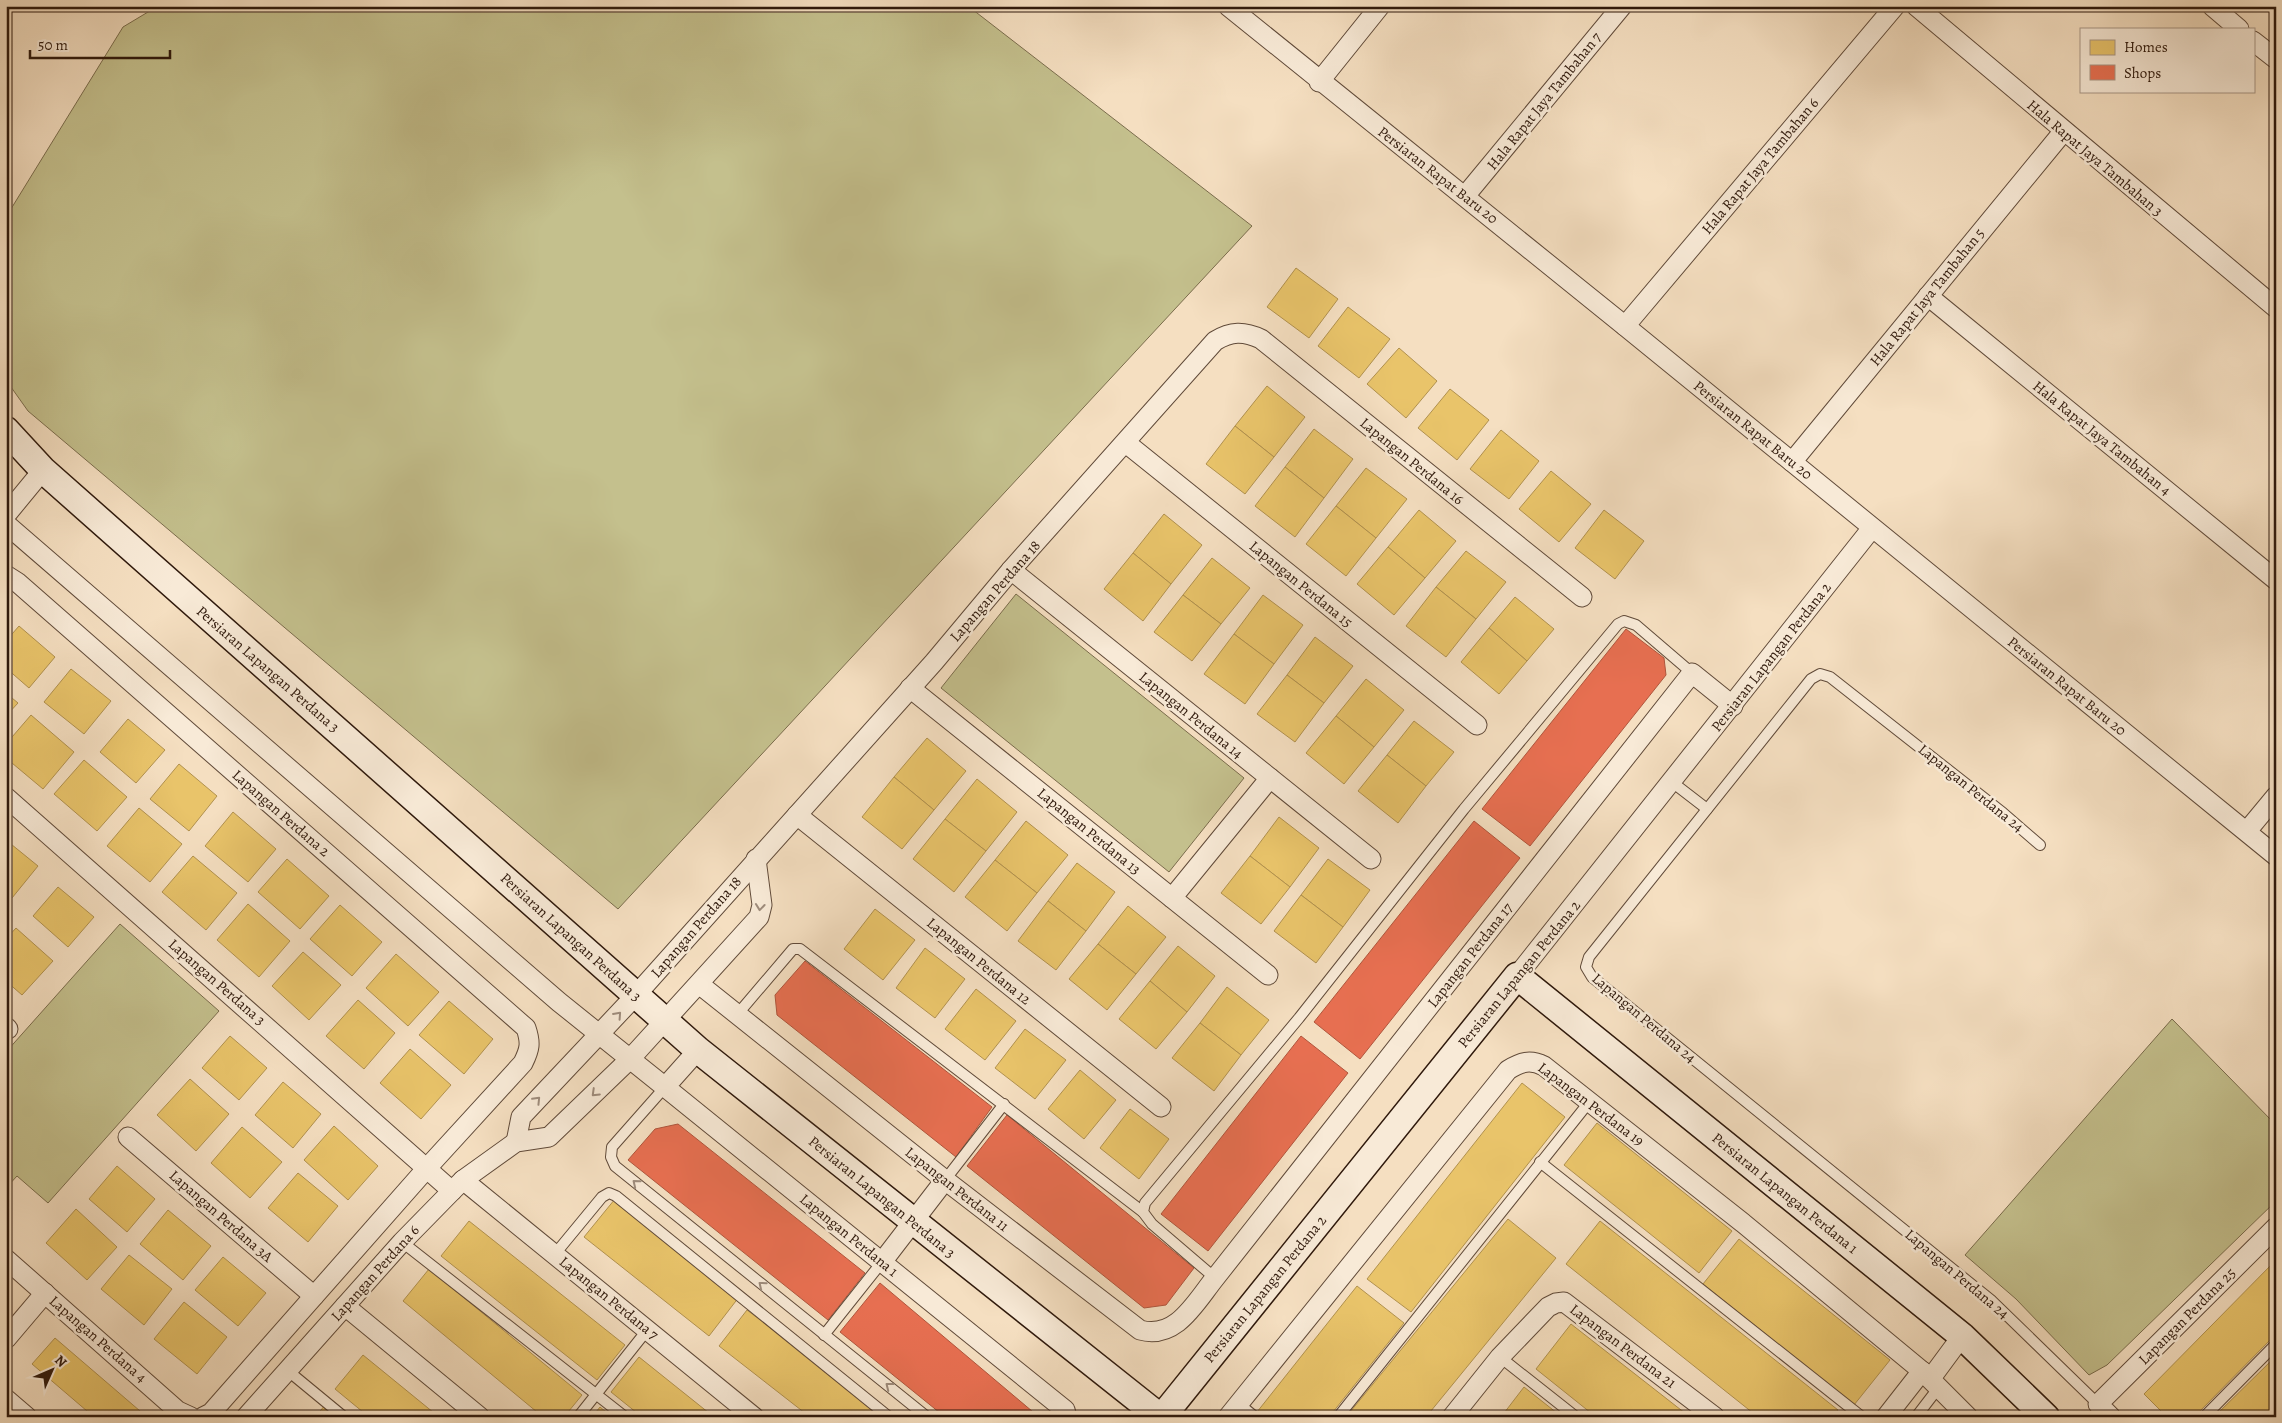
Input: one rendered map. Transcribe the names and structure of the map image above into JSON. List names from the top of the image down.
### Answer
{
  "streets": {
    "street": [
      "Hala Rapat Jaya Tambahan 7",
      "Hala Rapat Jaya Tambahan 3",
      "Hala Rapat Jaya Tambahan 6",
      "Persiaran Rapat Baru 20",
      "Hala Rapat Jaya Tambahan 5",
      "Hala Rapat Jaya Tambahan 4",
      "Lapangan Perdana 16",
      "Lapangan Perdana 15",
      "Lapangan Perdana 18",
      "Persiaran Lapangan Perdana 2",
      "Persiaran Lapangan Perdana 3",
      "Lapangan Perdana 14",
      "Lapangan Perdana 2",
      "Lapangan Perdana 13",
      "Lapangan Perdana 17",
      "Lapangan Perdana 12",
      "Lapangan Perdana 3",
      "Lapangan Perdana 19",
      "Lapangan Perdana 11",
      "Persiaran Lapangan Perdana 1",
      "Lapangan Perdana 3A",
      "Lapangan Perdana 1",
      "Lapangan Perdana 6",
      "Lapangan Perdana 7",
      "Lapangan Perdana 25",
      "Lapangan Perdana 4",
      "Lapangan Perdana 21"
    ],
    "lane": ["Lapangan Perdana 24"]
  },
  "crossings": [
    ["Hala Rapat Jaya Tambahan 7", "Persiaran Rapat Baru 20"],
    ["Hala Rapat Jaya Tambahan 3", "Hala Rapat Jaya Tambahan 5"],
    ["Hala Rapat Jaya Tambahan 6", "Persiaran Rapat Baru 20"],
    ["Persiaran Rapat Baru 20", "Hala Rapat Jaya Tambahan 5"],
    ["Persiaran Rapat Baru 20", "Persiaran Lapangan Perdana 2"],
    ["Hala Rapat Jaya Tambahan 5", "Hala Rapat Jaya Tambahan 4"],
    ["Lapangan Perdana 16", "Lapangan Perdana 18"],
    ["Lapangan Perdana 15", "Lapangan Perdana 18"],
    ["Lapangan Perdana 18", "Persiaran Lapangan Perdana 3"],
    ["Lapangan Perdana 18", "Lapangan Perdana 14"],
    ["Lapangan Perdana 18", "Lapangan Perdana 13"],
    ["Lapangan Perdana 18", "Lapangan Perdana 12"],
    ["Lapangan Perdana 18", "Lapangan Perdana 11"],
    ["Lapangan Perdana 18", "Lapangan Perdana 1"],
    ["Lapangan Perdana 18", "Lapangan Perdana 6"],
    ["Persiaran Lapangan Perdana 2", "Persiaran Lapangan Perdana 3"],
    ["Persiaran Lapangan Perdana 2", "Persiaran Lapangan Perdana 1"],
    ["Lapangan Perdana 24", "Lapangan Perdana 25"],
    ["Lapangan Perdana 2", "Lapangan Perdana 3"],
    ["Lapangan Perdana 17", "Lapangan Perdana 11"],
    ["Lapangan Perdana 3", "Lapangan Perdana 6"],
    ["Lapangan Perdana 3", "Lapangan Perdana 7"],
    ["Lapangan Perdana 1", "Lapangan Perdana 6"],
    ["Lapangan Perdana 6", "Lapangan Perdana 7"]
  ],
  "legend": ["Homes", "Shops"],
  "scale_bar": "50 m",
  "north": "top right"
}
